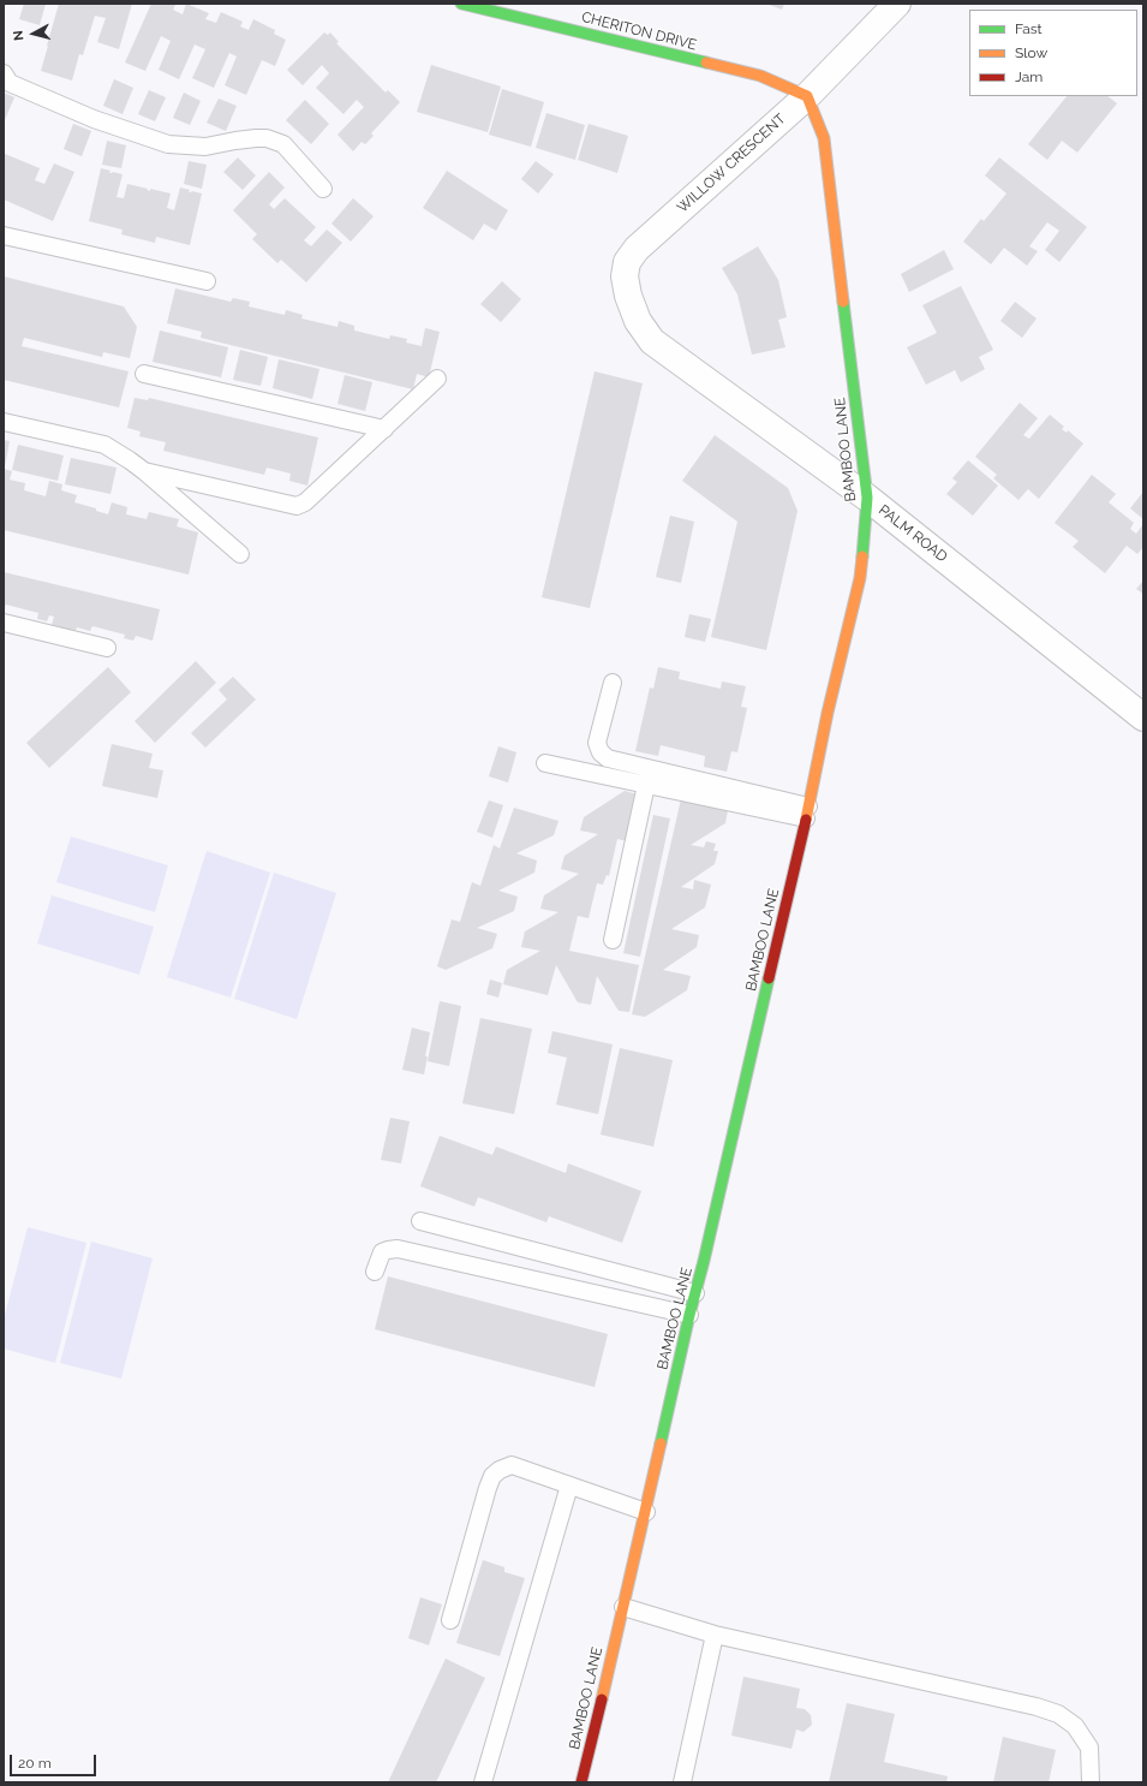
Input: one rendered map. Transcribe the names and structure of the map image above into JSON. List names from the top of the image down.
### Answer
{
  "streets": {
    "street": [
      "CHERITON DRIVE",
      "WILLOW CRESCENT",
      "BAMBOO LANE",
      "PALM ROAD"
    ]
  },
  "crossings": [
    ["CHERITON DRIVE", "WILLOW CRESCENT"],
    ["CHERITON DRIVE", "BAMBOO LANE"],
    ["WILLOW CRESCENT", "BAMBOO LANE"],
    ["WILLOW CRESCENT", "PALM ROAD"],
    ["BAMBOO LANE", "PALM ROAD"]
  ],
  "legend": ["Fast", "Slow", "Jam"],
  "scale_bar": "20 m",
  "north": "left"
}
